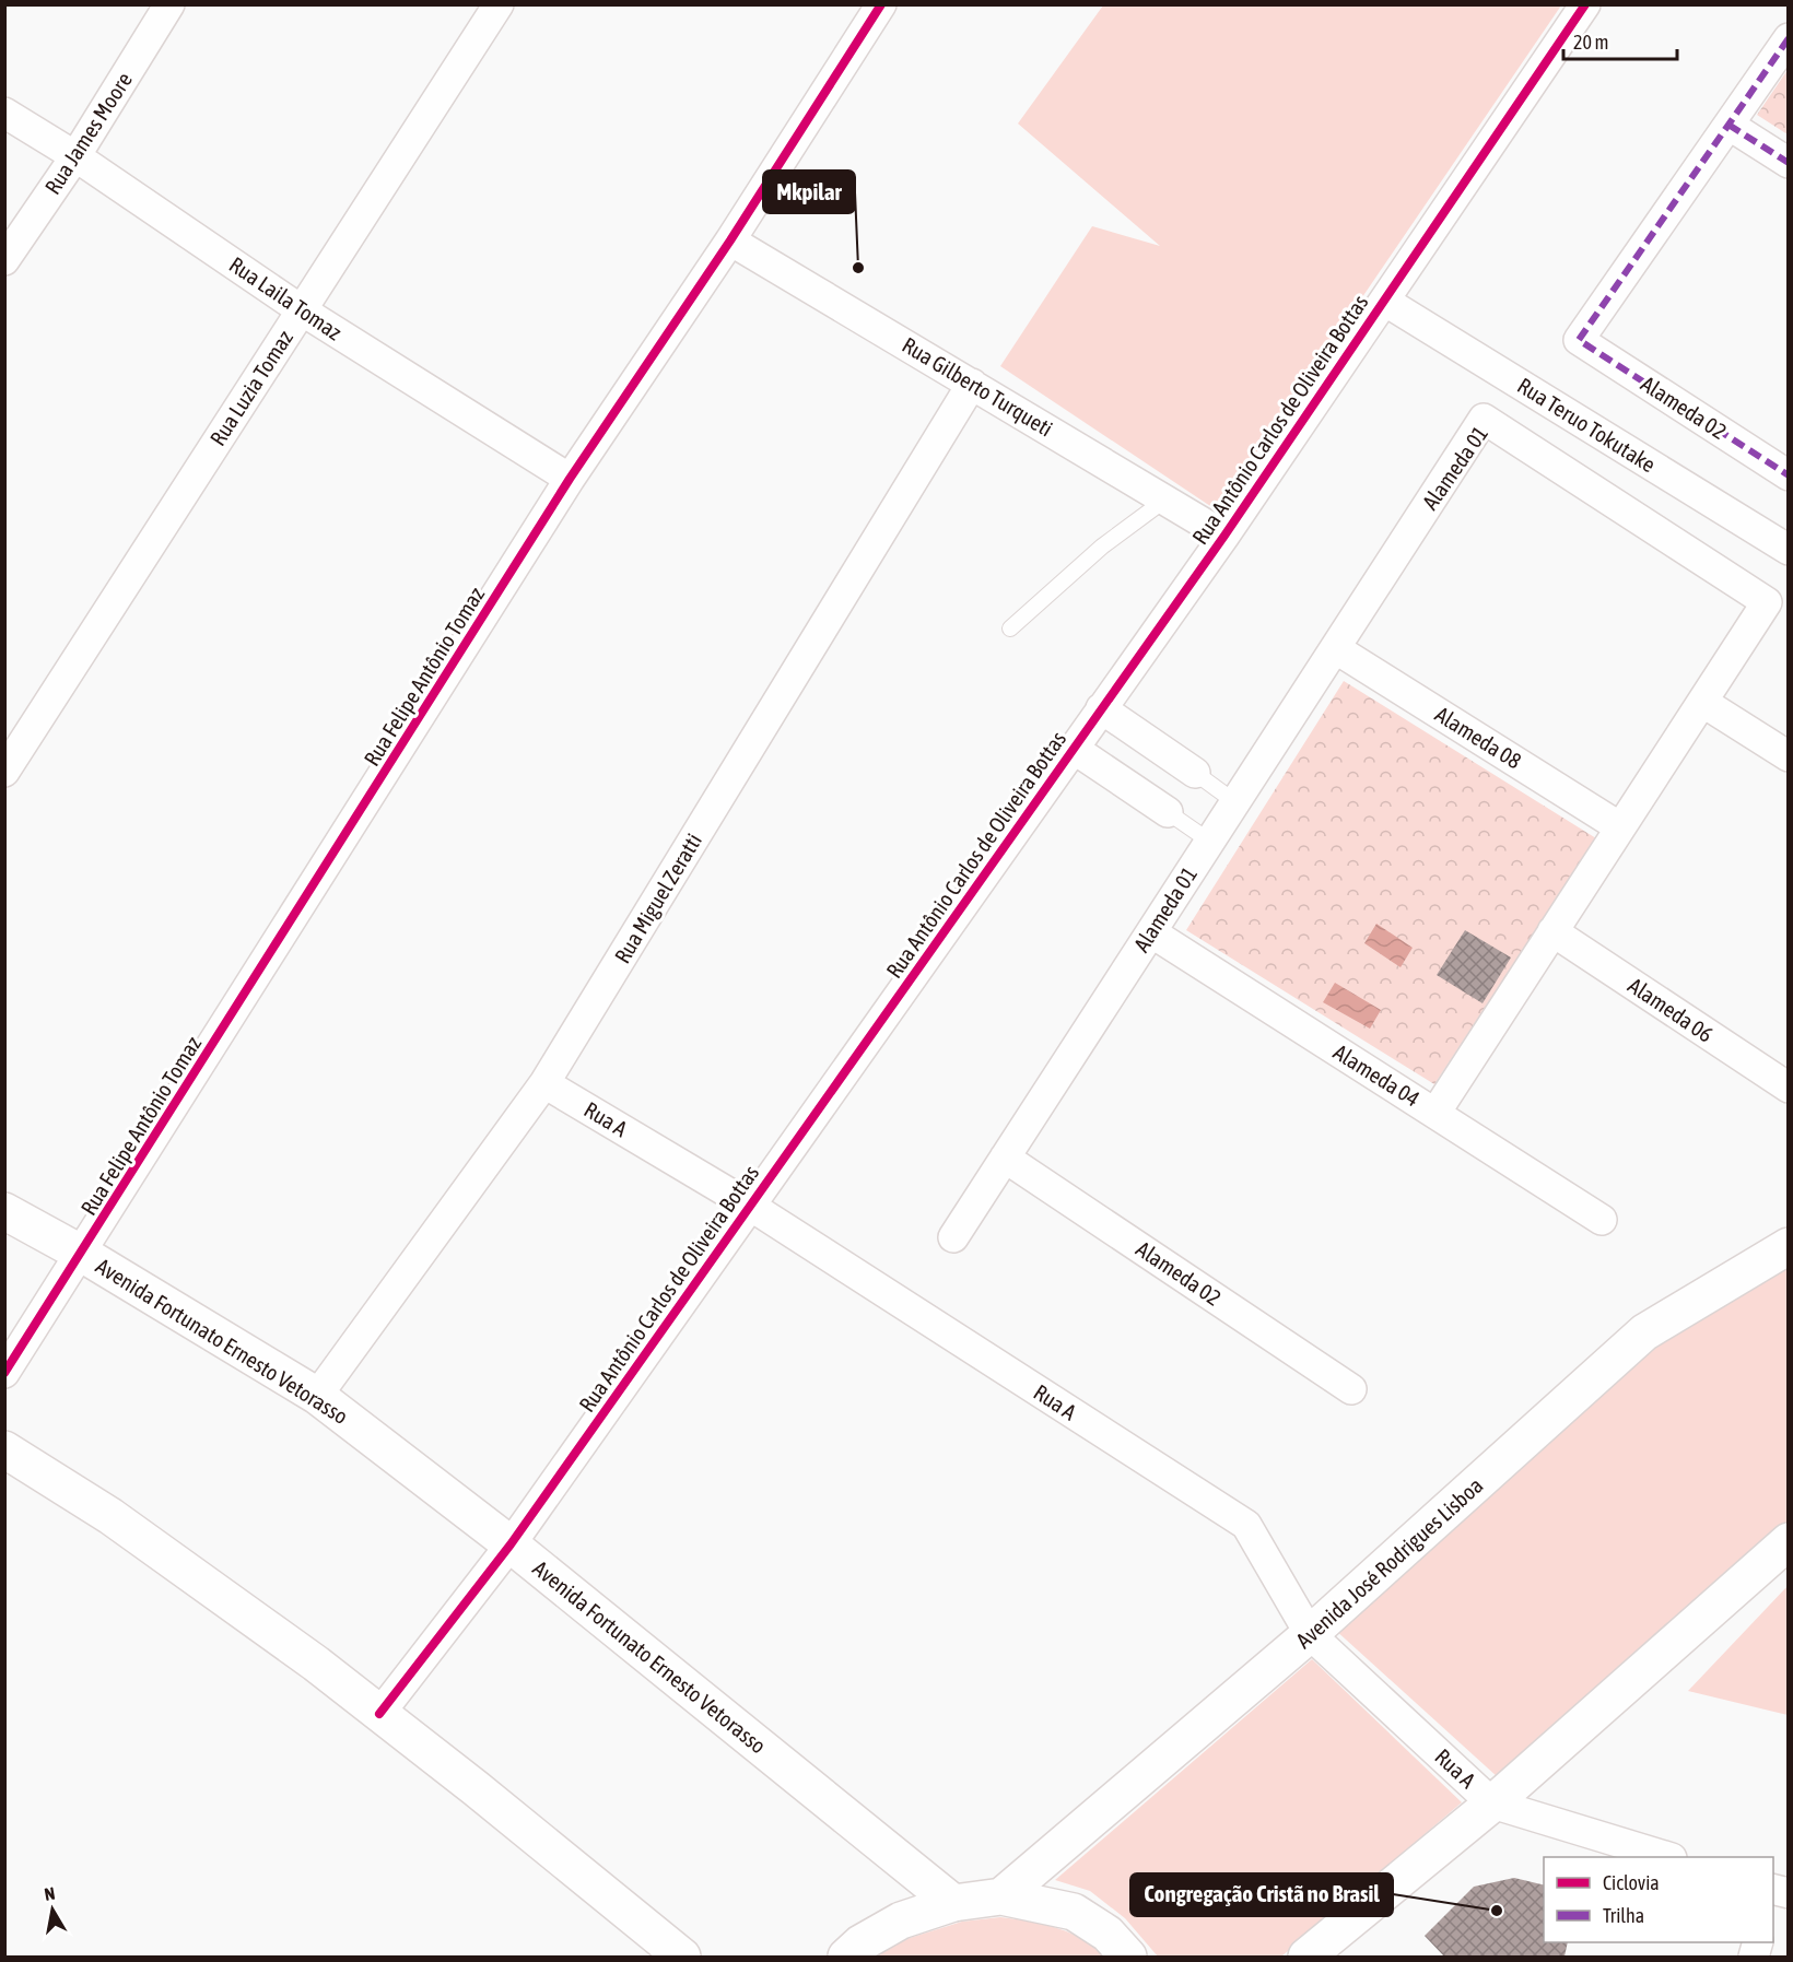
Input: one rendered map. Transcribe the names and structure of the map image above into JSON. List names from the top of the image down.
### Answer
{
  "streets": {
    "street": [
      "Rua James Moore",
      "Rua Laila Tomaz",
      "Rua Gilberto Turqueti",
      "Rua Luzia Tomaz",
      "Alameda 02",
      "Rua Antônio Carlos de Oliveira Bottas",
      "Rua Teruo Tokutake",
      "Alameda 01",
      "Rua Felipe Antônio Tomaz",
      "Alameda 08",
      "Rua Miguel Zeratti",
      "Alameda 06",
      "Alameda 04",
      "Rua A",
      "Avenida Fortunato Ernesto Vetorasso",
      "Avenida José Rodrigues Lisboa"
    ]
  },
  "crossings": [
    ["Rua James Moore", "Rua Laila Tomaz"],
    ["Rua Laila Tomaz", "Rua Luzia Tomaz"],
    ["Rua Laila Tomaz", "Rua Felipe Antônio Tomaz"],
    ["Rua Gilberto Turqueti", "Rua Antônio Carlos de Oliveira Bottas"],
    ["Rua Gilberto Turqueti", "Rua Felipe Antônio Tomaz"],
    ["Rua Gilberto Turqueti", "Rua Miguel Zeratti"],
    ["Alameda 02", "Alameda 01"],
    ["Rua Antônio Carlos de Oliveira Bottas", "Rua Teruo Tokutake"],
    ["Rua Antônio Carlos de Oliveira Bottas", "Rua A"],
    ["Rua Antônio Carlos de Oliveira Bottas", "Avenida Fortunato Ernesto Vetorasso"],
    ["Alameda 01", "Alameda 08"],
    ["Alameda 01", "Alameda 06"],
    ["Alameda 01", "Alameda 04"],
    ["Rua Felipe Antônio Tomaz", "Avenida Fortunato Ernesto Vetorasso"],
    ["Rua Miguel Zeratti", "Rua A"],
    ["Rua Miguel Zeratti", "Avenida Fortunato Ernesto Vetorasso"],
    ["Rua A", "Avenida José Rodrigues Lisboa"]
  ],
  "places": ["Mkpilar", "Congregação Cristã no Brasil"],
  "legend": ["Ciclovia", "Trilha"],
  "scale_bar": "20 m",
  "north": "top"
}
